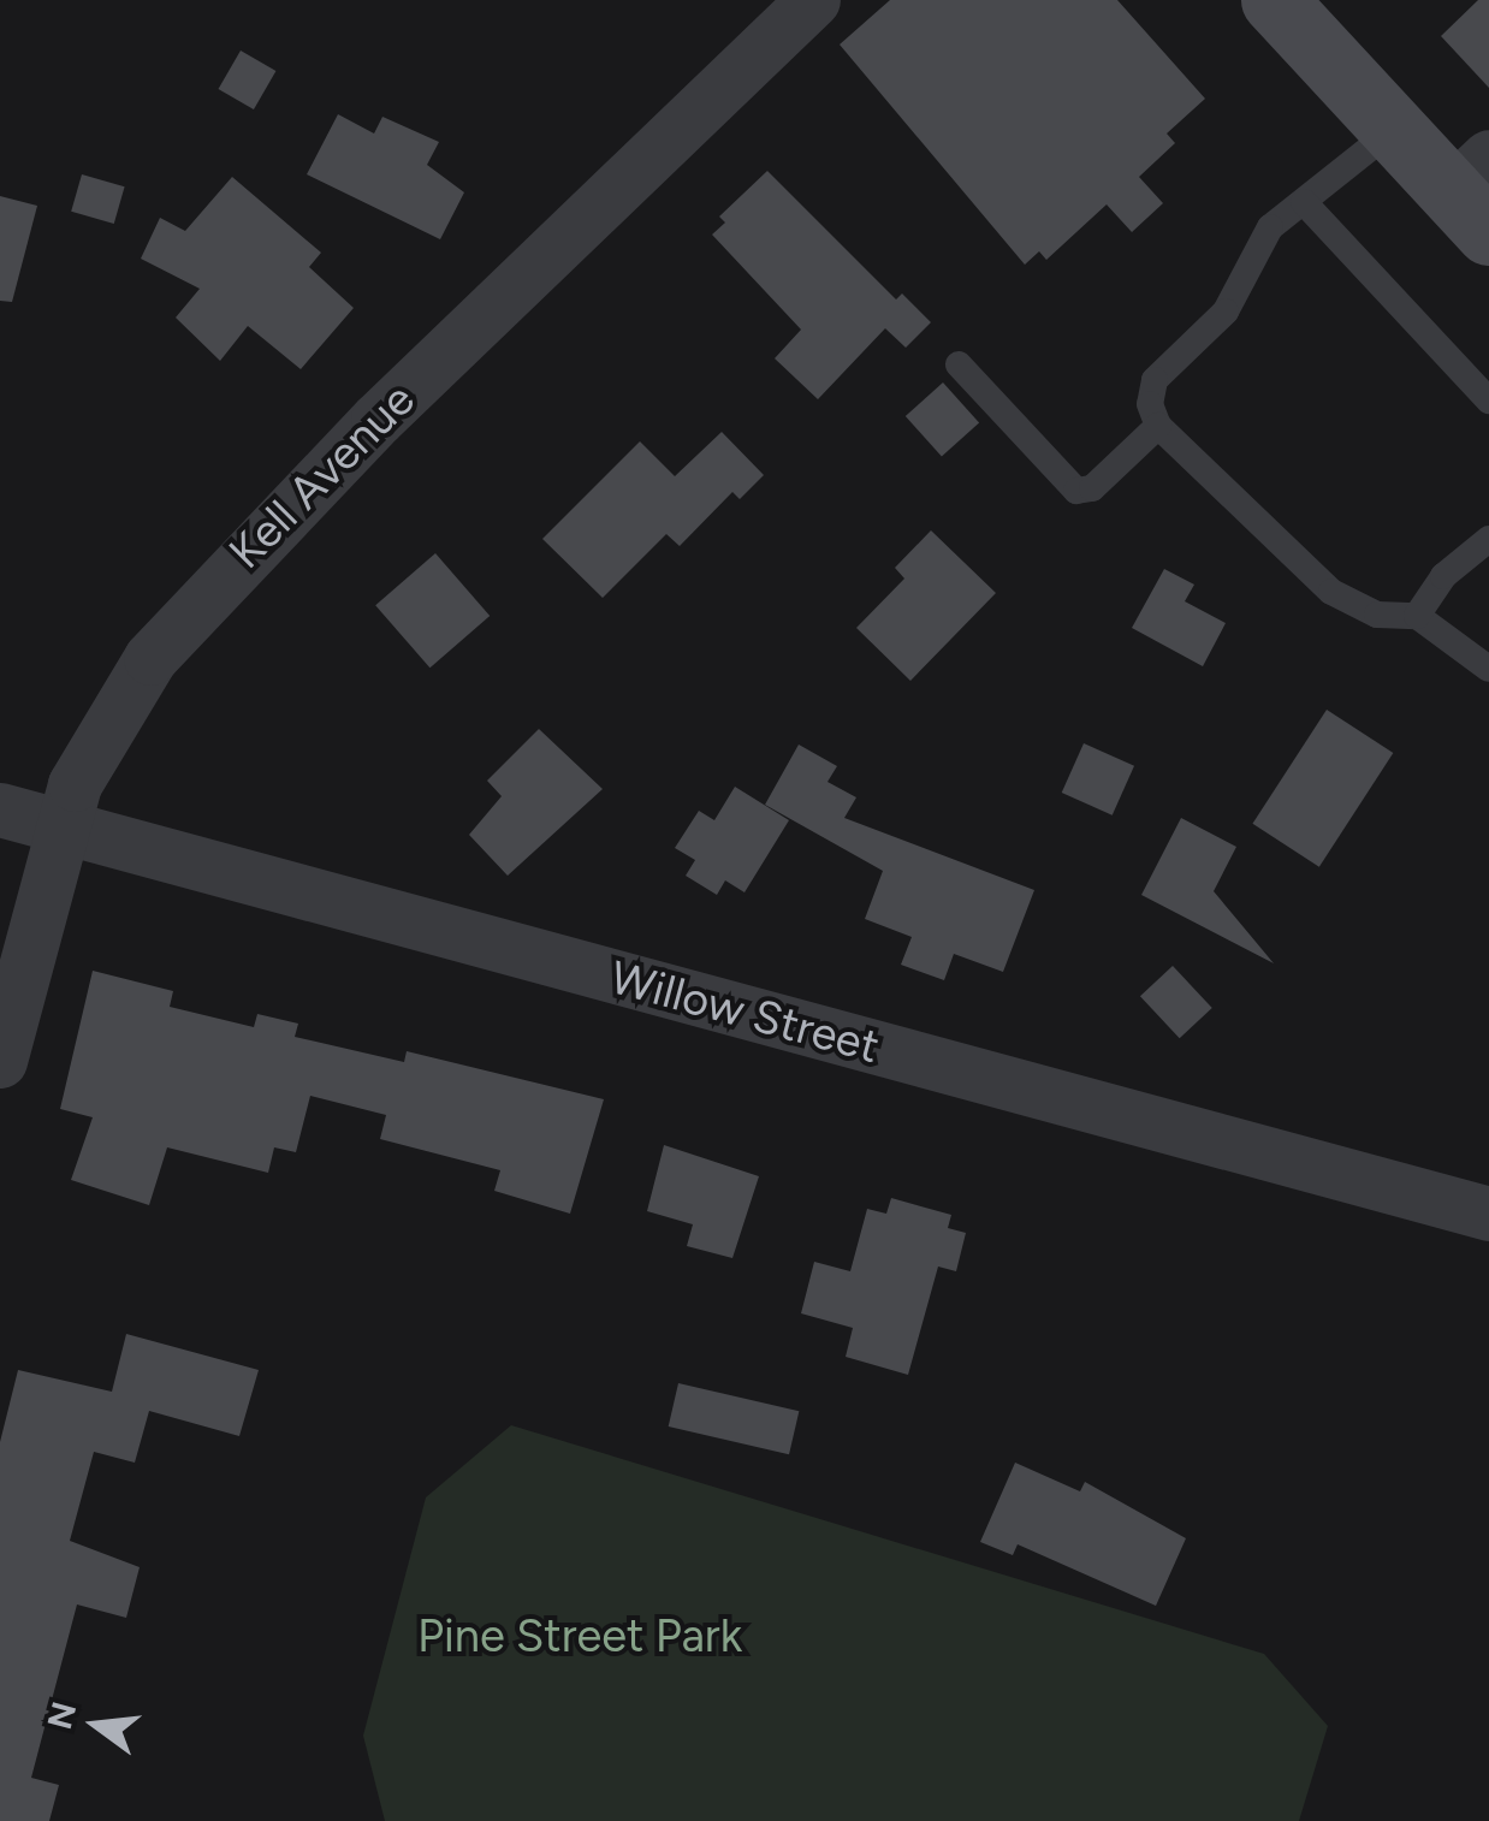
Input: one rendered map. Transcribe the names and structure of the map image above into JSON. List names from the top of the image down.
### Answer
{
  "streets": {
    "street": ["Kell Avenue", "Willow Street"]
  },
  "crossings": [
    ["Kell Avenue", "Willow Street"]
  ],
  "parks": ["Pine Street Park"],
  "north": "left"
}
